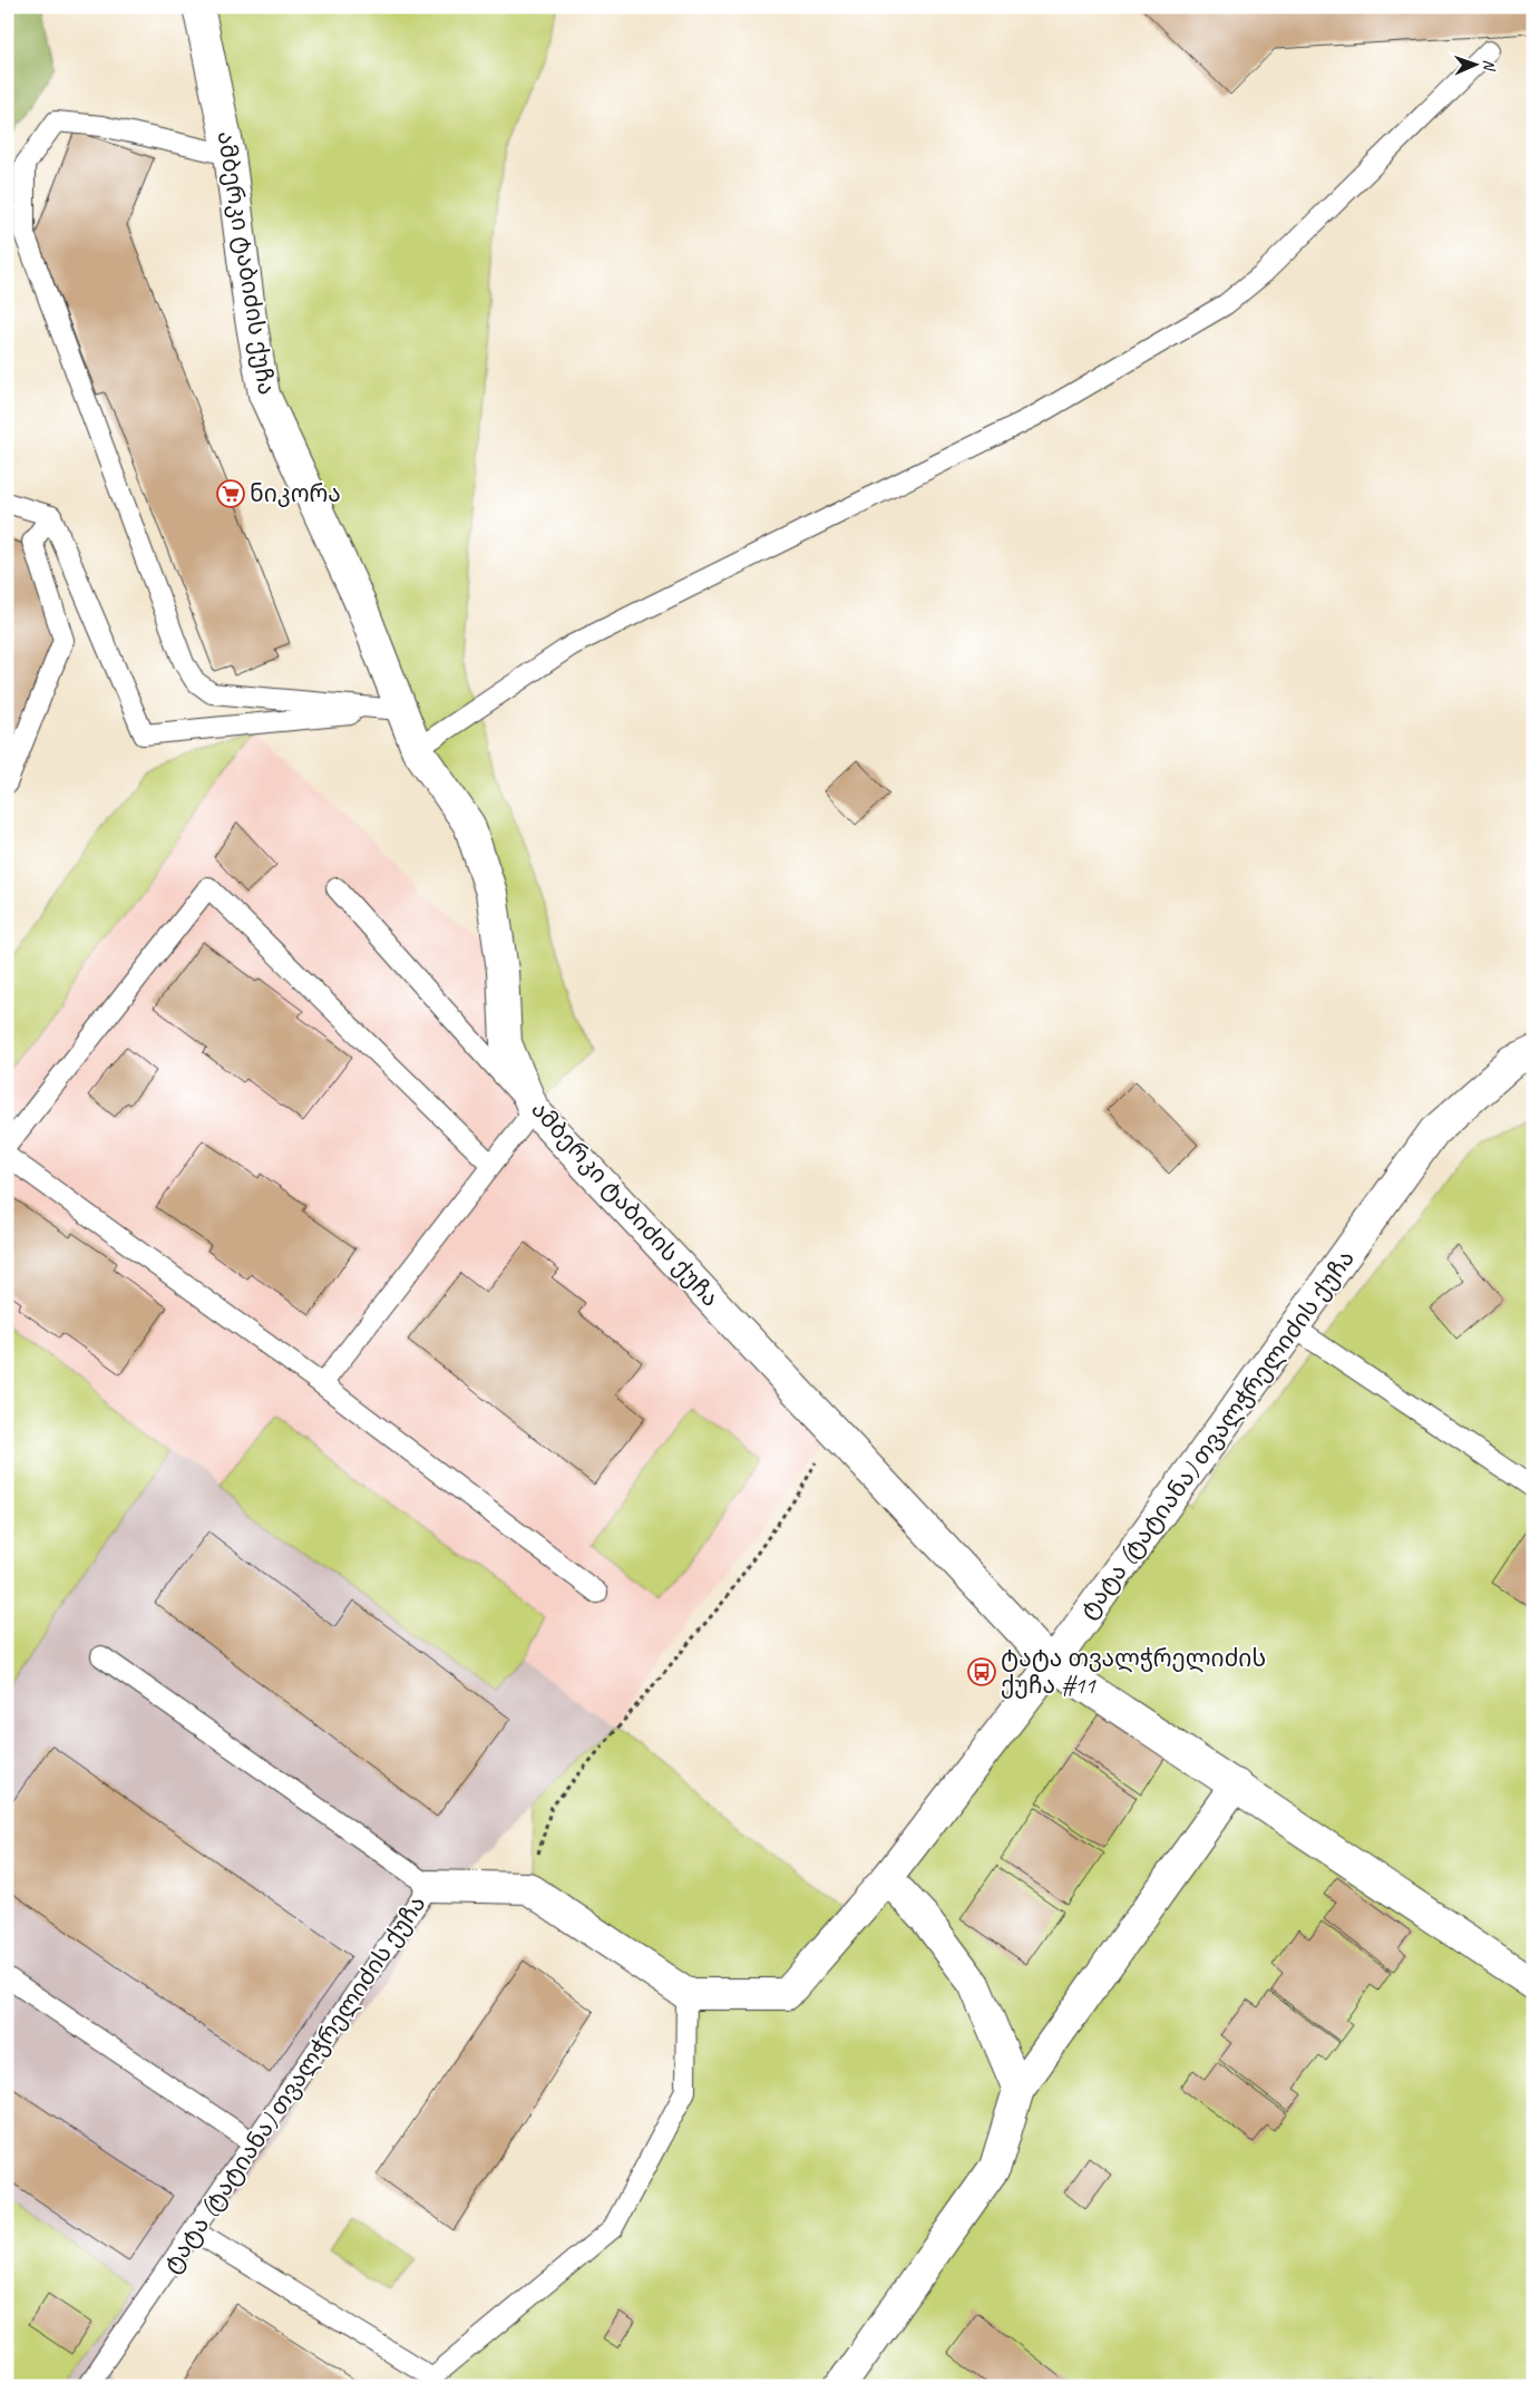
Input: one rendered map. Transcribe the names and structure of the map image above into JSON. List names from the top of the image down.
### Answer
{
  "streets": {
    "street": ["ამბერკი ტაბიძის ქუჩა", "ტატა (ტატიანა) თვალჭრელიძის ქუჩა"]
  },
  "crossings": [
    ["ამბერკი ტაბიძის ქუჩა", "ტატა (ტატიანა) თვალჭრელიძის ქუჩა"]
  ],
  "places": {
    "supermarket": ["ნიკორა"],
    "bus stop": ["ტატა თვალჭრელიძის ქუჩა #11"]
  },
  "north": "right"
}
